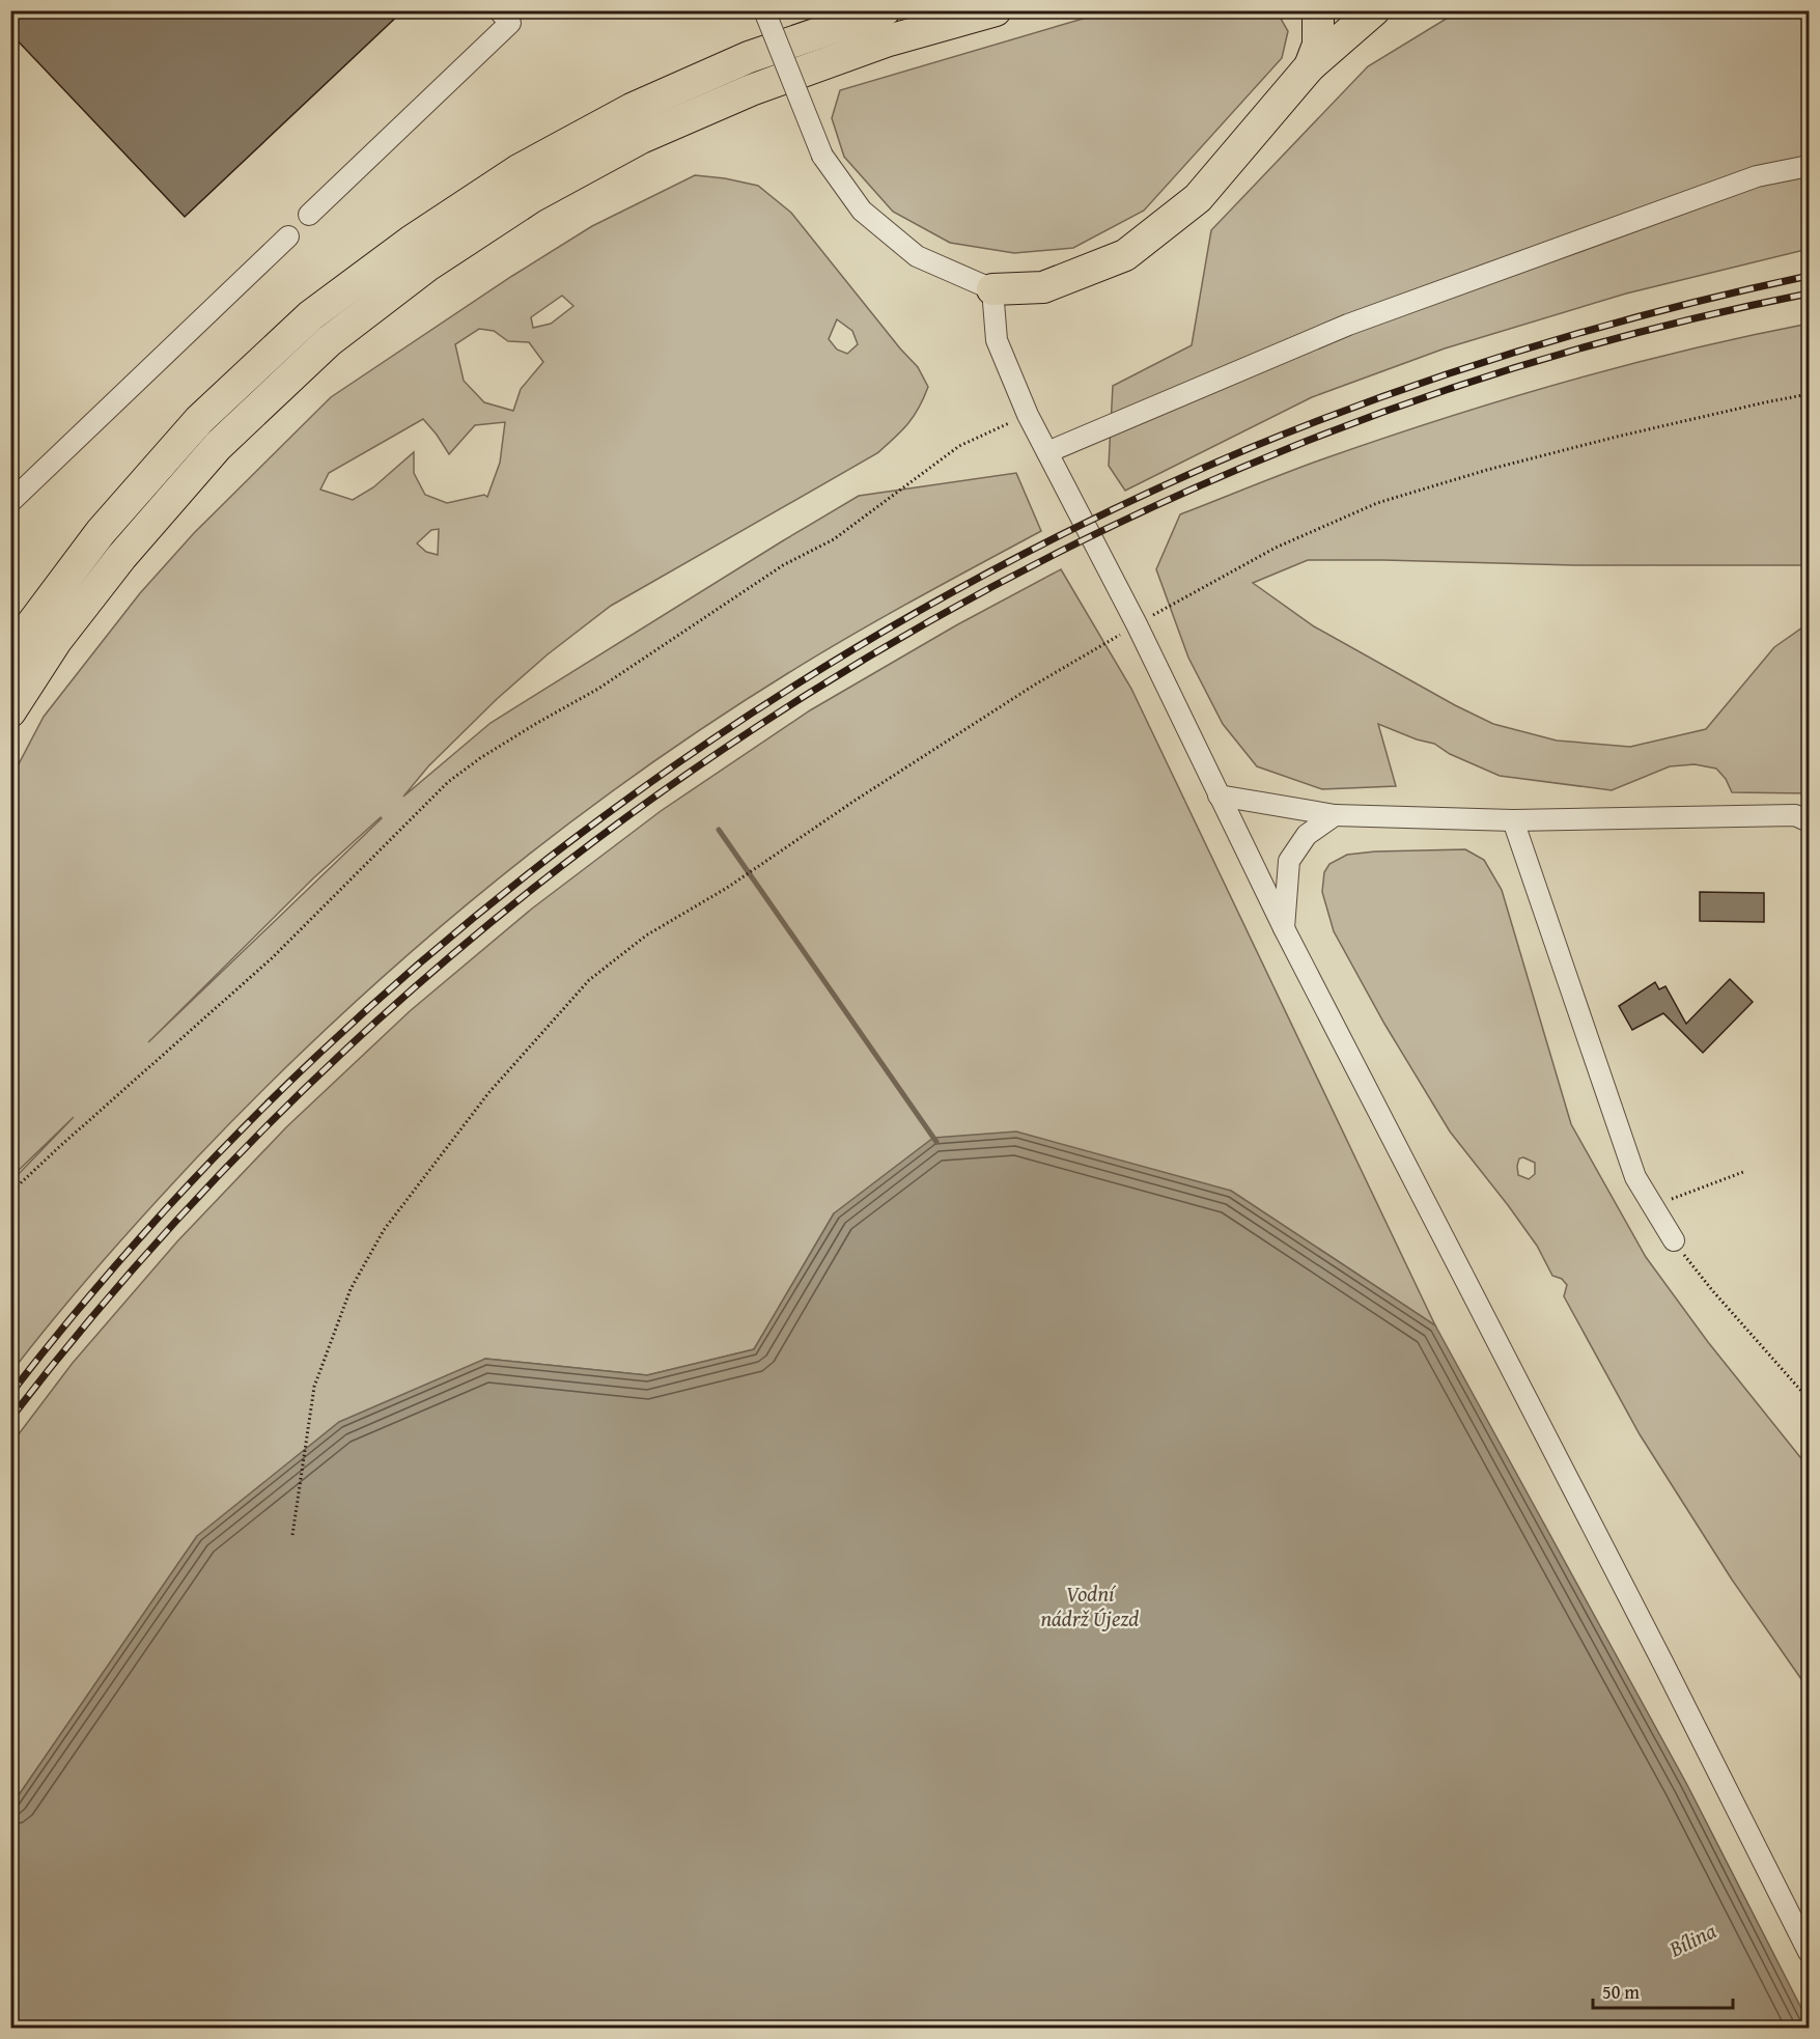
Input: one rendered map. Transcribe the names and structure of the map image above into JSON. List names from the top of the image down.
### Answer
{
  "water": ["Vodní nádrž Újezd", "Bílina"],
  "scale_bar": "50 m"
}
